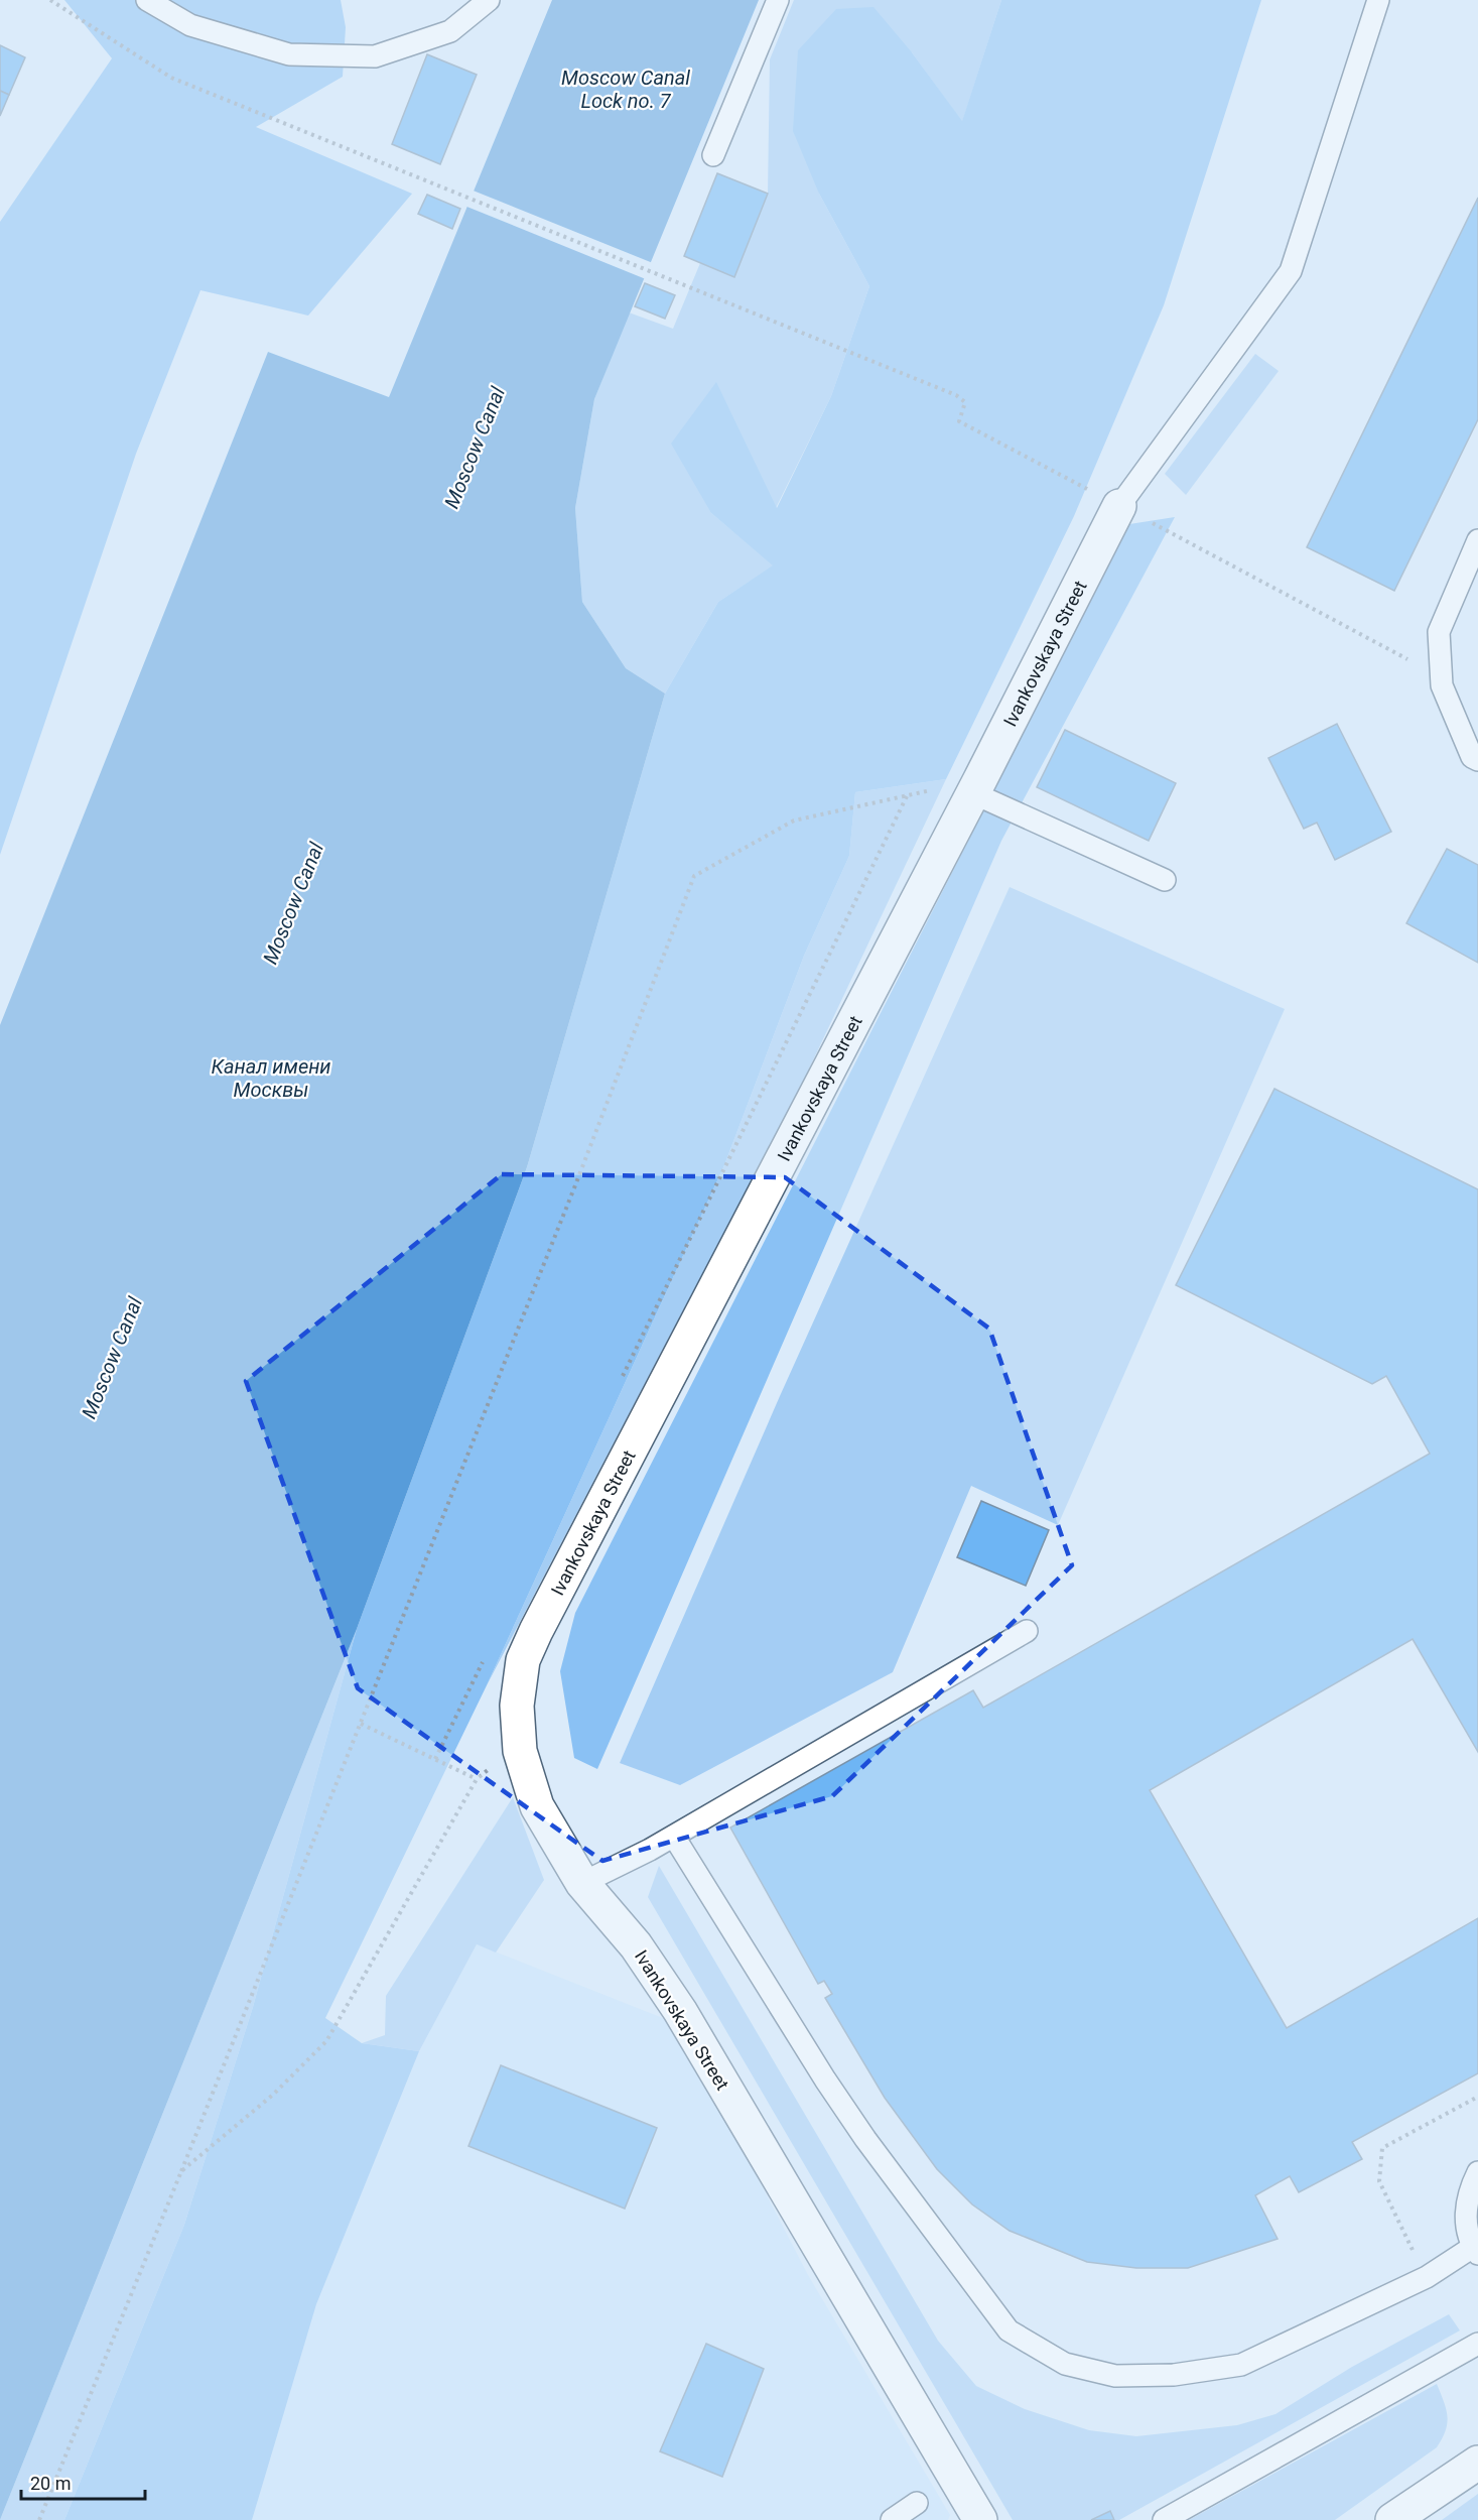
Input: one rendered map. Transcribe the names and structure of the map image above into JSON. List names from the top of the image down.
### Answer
{
  "streets": {
    "street": ["Ivankovskaya Street"]
  },
  "water": ["Moscow Canal Lock no. 7", "Moscow Canal", "Канал имени Москвы"],
  "scale_bar": "20 m"
}
